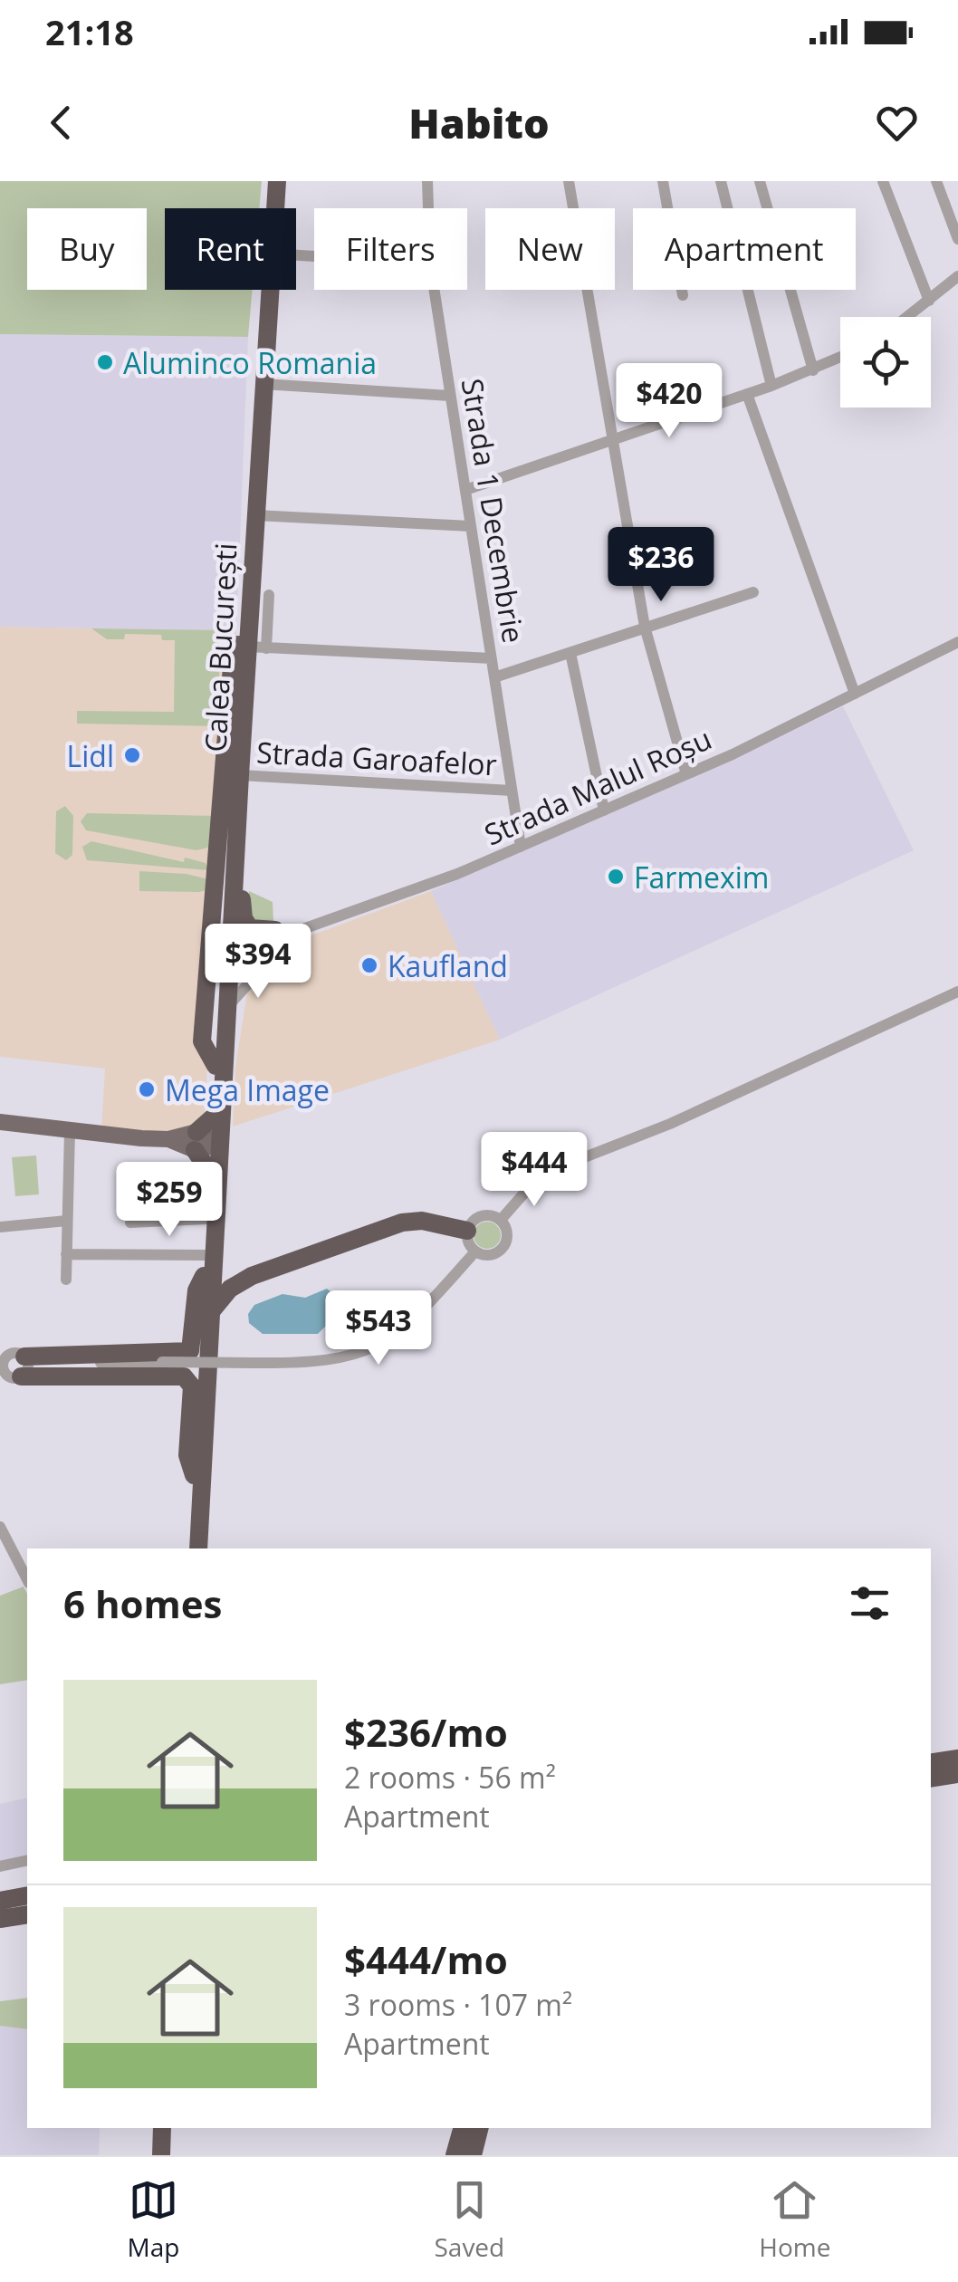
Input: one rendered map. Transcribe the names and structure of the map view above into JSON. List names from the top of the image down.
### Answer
{
  "streets": {
    "highway": ["Calea București"],
    "street": ["Strada 1 Decembrie", "Strada Garoafelor", "Strada Malul Roșu"]
  },
  "crossings": [
    ["Strada 1 Decembrie", "Strada Garoafelor"],
    ["Strada 1 Decembrie", "Strada Malul Roșu"],
    ["Calea București", "Strada Garoafelor"],
    ["Calea București", "Strada Malul Roșu"]
  ],
  "places": [
    "Aluminco Romania",
    "Lidl",
    "Farmexim",
    "Kaufland",
    "Mega Image"
  ],
  "page": {
    "status": "21:18",
    "header": "Habito",
    "chip": [
      "Buy",
      "Rent",
      "Filters",
      "New",
      "Apartment"
    ],
    "price": [
      "$420",
      "$236",
      "$394",
      "$444",
      "$259",
      "$543"
    ],
    "heading": "6 homes",
    "list": [
      {
        "name": "$236/mo",
        "note": "2 rooms · 56 m² · Apartment"
      },
      {
        "name": "$444/mo",
        "note": "3 rooms · 107 m² · Apartment"
      }
    ],
    "tabs": ["Map", "Saved", "Home"]
  }
}
